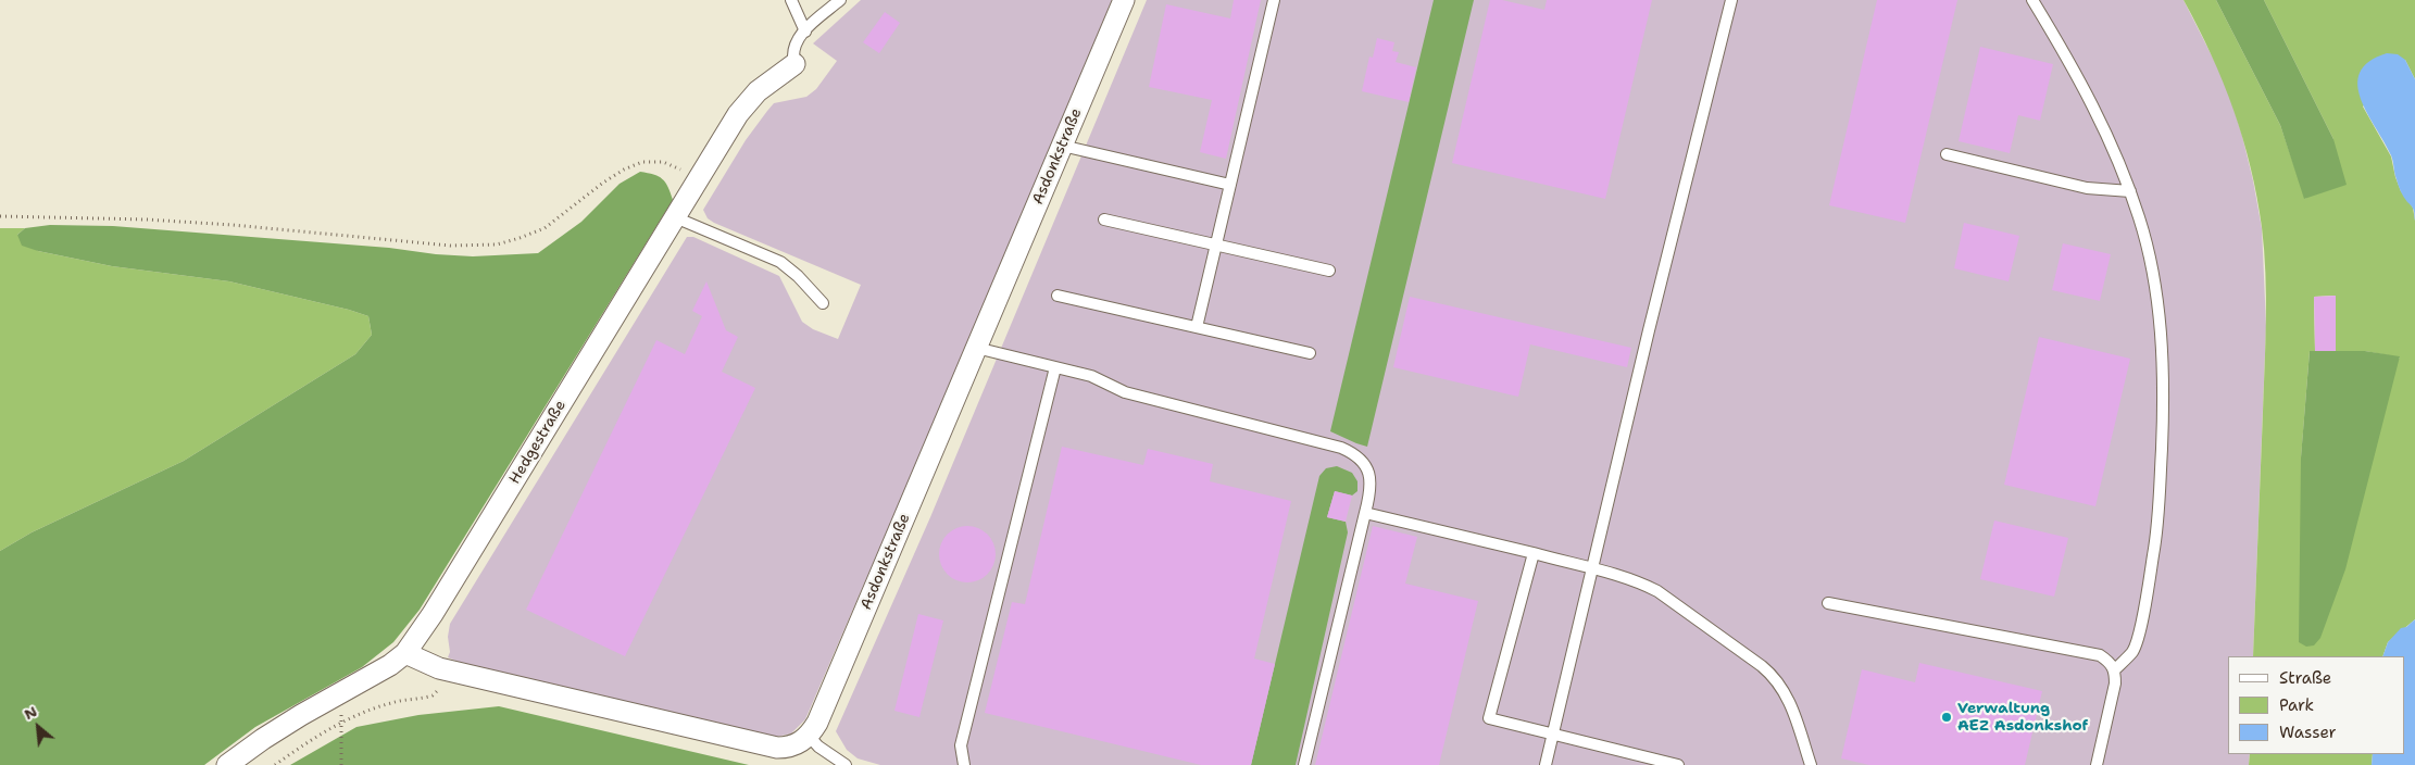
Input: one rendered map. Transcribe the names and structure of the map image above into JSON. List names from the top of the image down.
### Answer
{
  "streets": {
    "street": ["Asdonkstraße", "Hedgestraße"]
  },
  "places": ["Verwaltung AEZ Asdonkshof"],
  "legend": ["Straße", "Park", "Wasser"],
  "north": "top left"
}
